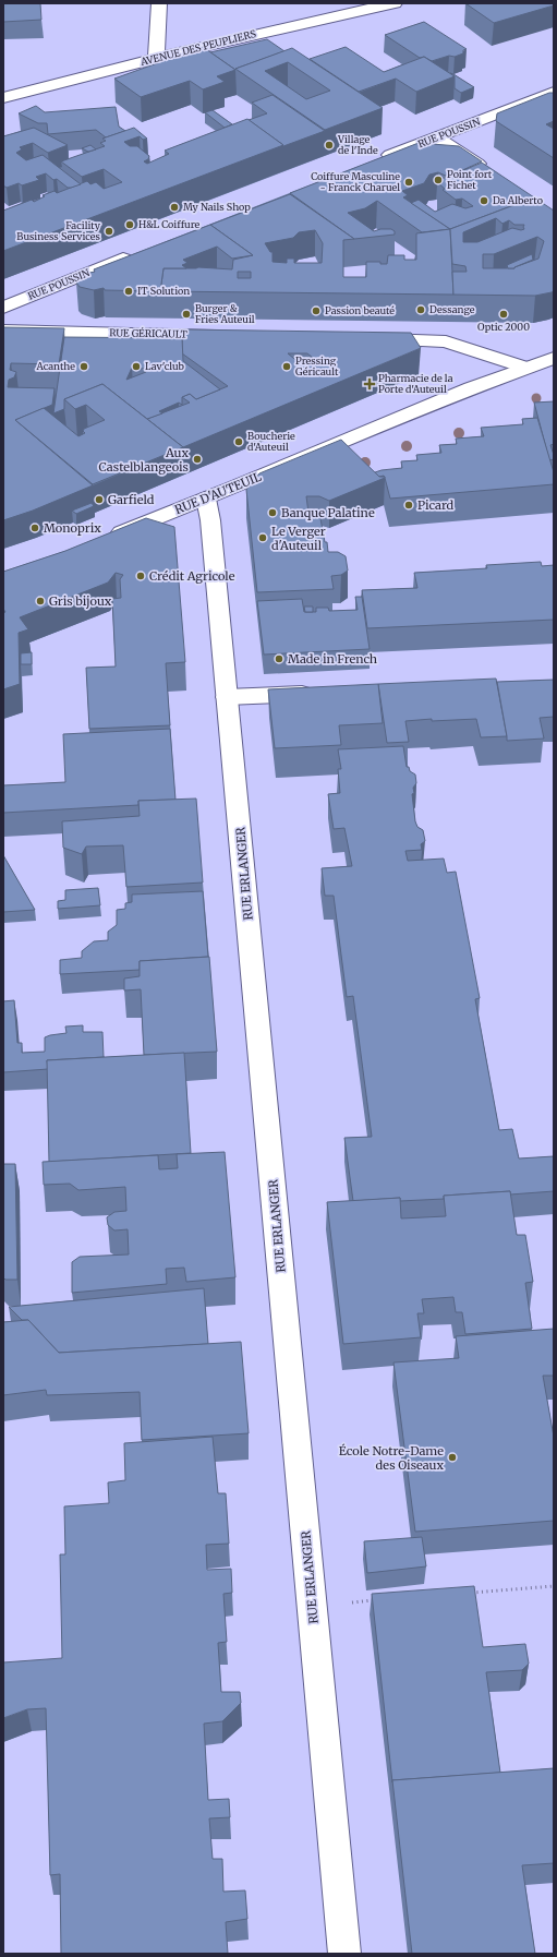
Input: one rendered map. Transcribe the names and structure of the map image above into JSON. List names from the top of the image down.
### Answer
{
  "streets": {
    "street": [
      "AVENUE DES PEUPLIERS",
      "RUE POUSSIN",
      "RUE GÉRICAULT",
      "RUE D'AUTEUIL",
      "RUE ERLANGER"
    ]
  },
  "crossings": [
    ["RUE D'AUTEUIL", "RUE ERLANGER"]
  ],
  "places": {
    "other": [
      "Village de l'Inde",
      "Point fort Fichet",
      "Coiffure Masculine - Franck Charuel",
      "Da Alberto",
      "My Nails Shop",
      "H&L Coiffure",
      "Facility Business Services",
      "IT Solution",
      "Dessange",
      "Passion beauté",
      "Burger & Fries Auteuil",
      "Optic 2000",
      "Acanthe",
      "Lav'club",
      "Pressing Géricault",
      "Boucherie d'Auteuil",
      "Aux Castelblangeois",
      "Garfield",
      "Picard",
      "Banque Palatine",
      "Monoprix",
      "Le Verger d'Auteuil",
      "Crédit Agricole",
      "Gris bijoux",
      "Made in French",
      "École Notre-Dame des Oiseaux"
    ],
    "health": ["Pharmacie de la Porte d'Auteuil"]
  }
}
